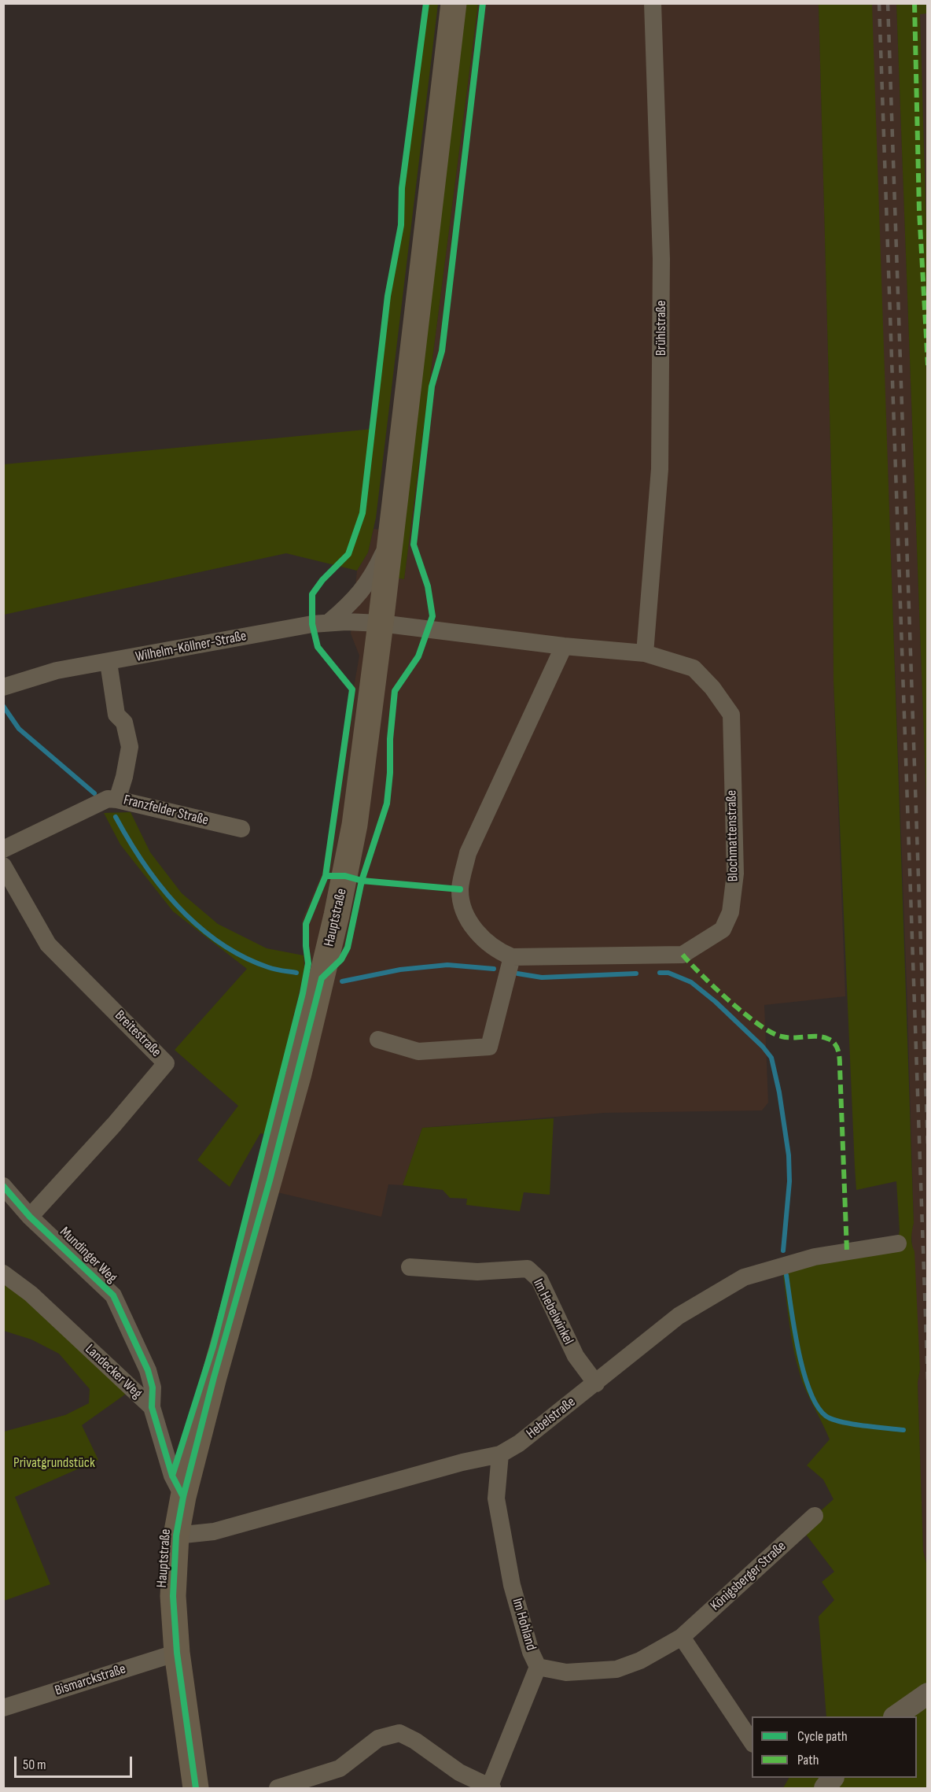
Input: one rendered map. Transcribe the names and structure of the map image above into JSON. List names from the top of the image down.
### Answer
{
  "streets": {
    "main road": ["Hauptstraße"],
    "street": [
      "Brühlstraße",
      "Wilhelm-Köllner-Straße",
      "Franzfelder Straße",
      "Blochmattenstraße",
      "Breitestraße",
      "Mundinger Weg",
      "Im Hebelwinkel",
      "Landecker Weg",
      "Hebelstraße",
      "Königsberger Straße",
      "Im Hohland",
      "Bismarckstraße"
    ]
  },
  "crossings": [
    ["Brühlstraße", "Blochmattenstraße"],
    ["Wilhelm-Köllner-Straße", "Franzfelder Straße"],
    ["Wilhelm-Köllner-Straße", "Blochmattenstraße"],
    ["Wilhelm-Köllner-Straße", "Hauptstraße"],
    ["Blochmattenstraße", "Hauptstraße"],
    ["Hauptstraße", "Landecker Weg"],
    ["Hauptstraße", "Hebelstraße"],
    ["Hauptstraße", "Bismarckstraße"],
    ["Breitestraße", "Mundinger Weg"],
    ["Mundinger Weg", "Landecker Weg"],
    ["Im Hebelwinkel", "Hebelstraße"],
    ["Hebelstraße", "Im Hohland"],
    ["Königsberger Straße", "Im Hohland"]
  ],
  "parks": ["Privatgrundstück"],
  "legend": ["Cycle path", "Path"],
  "scale_bar": "50 m"
}
